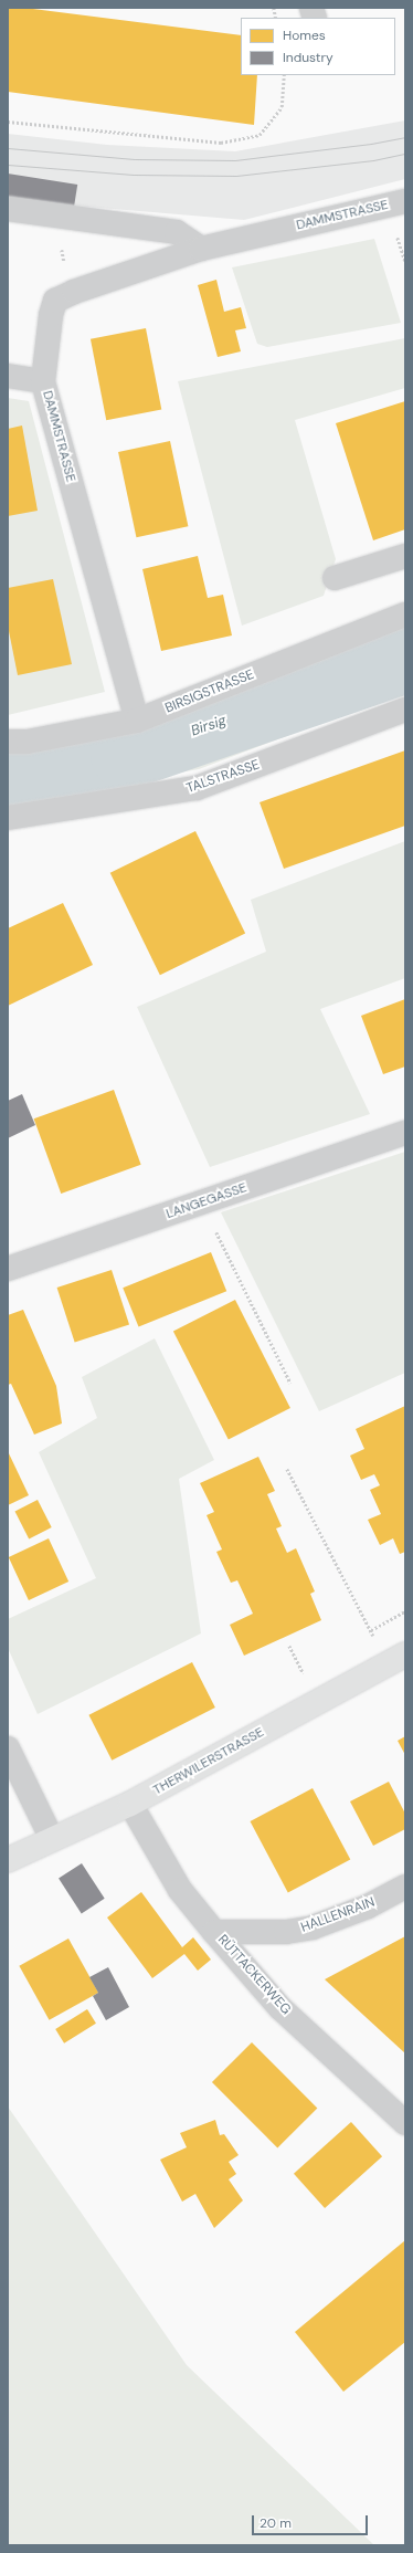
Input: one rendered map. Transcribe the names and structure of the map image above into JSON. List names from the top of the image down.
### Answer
{
  "streets": {
    "main road": ["THERWILERSTRASSE"],
    "street": [
      "DAMMSTRASSE",
      "BIRSIGSTRASSE",
      "TALSTRASSE",
      "LANGEGASSE",
      "HALLENRAIN",
      "RÜTTACKERWEG"
    ]
  },
  "crossings": [
    ["DAMMSTRASSE", "BIRSIGSTRASSE"],
    ["THERWILERSTRASSE", "RÜTTACKERWEG"],
    ["HALLENRAIN", "RÜTTACKERWEG"]
  ],
  "water": ["Birsig"],
  "legend": ["Homes", "Industry"],
  "scale_bar": "20 m"
}
